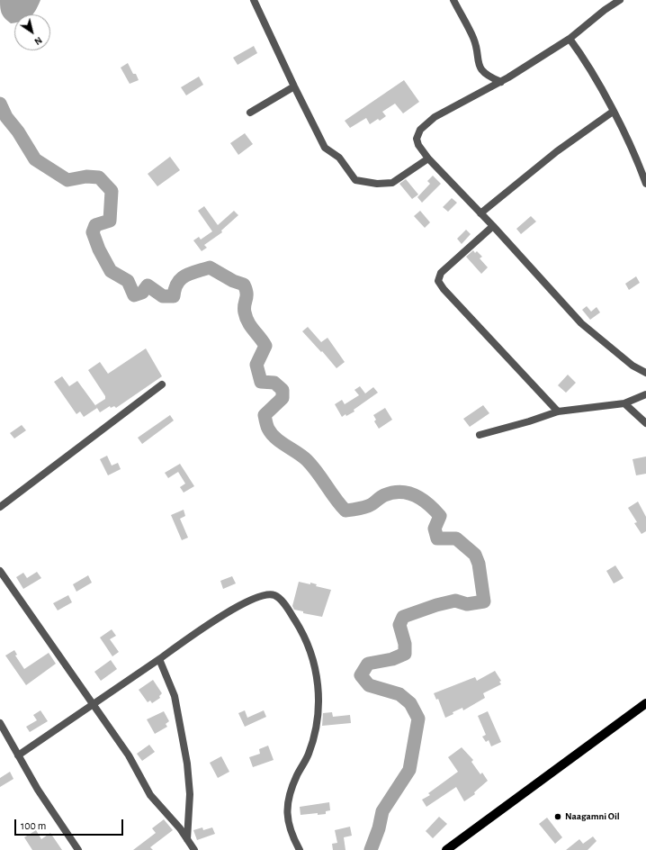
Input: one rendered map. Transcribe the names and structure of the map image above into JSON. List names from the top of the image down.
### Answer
{
  "places": ["Naagamni Oil"],
  "scale_bar": "100 m",
  "north": "bottom right"
}
